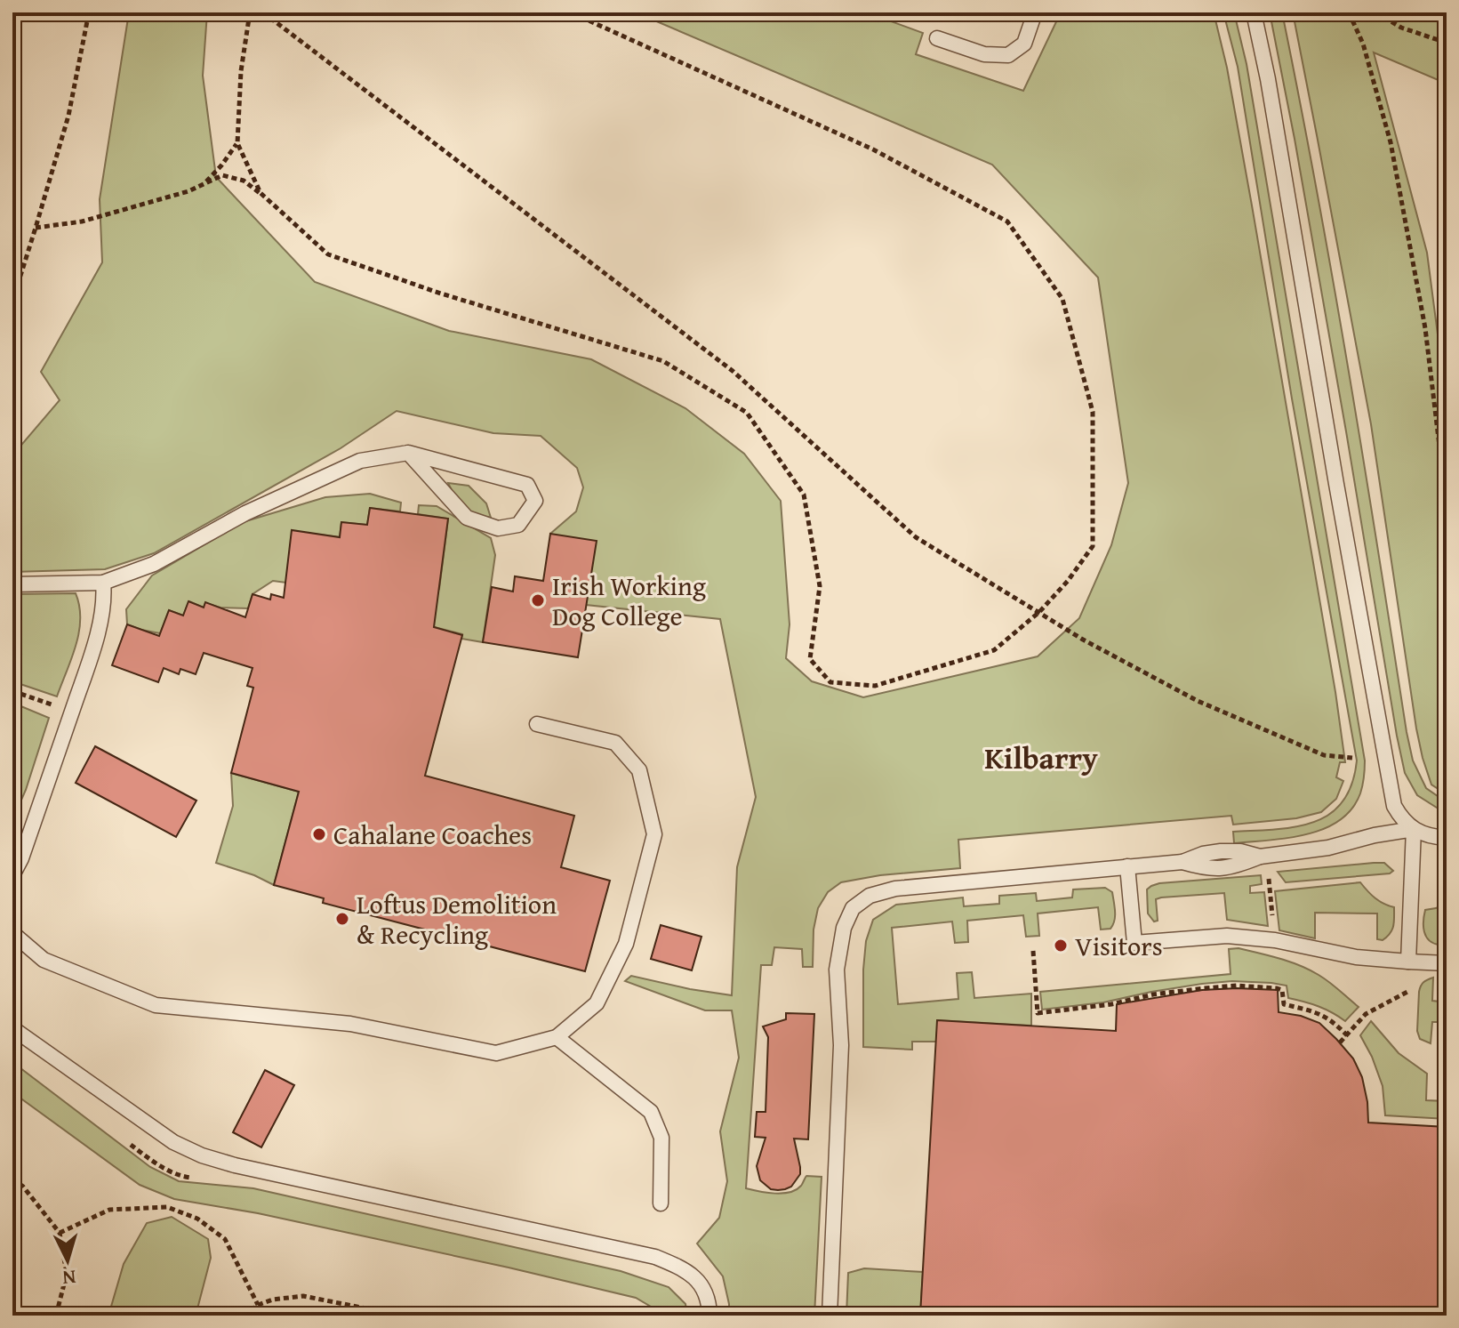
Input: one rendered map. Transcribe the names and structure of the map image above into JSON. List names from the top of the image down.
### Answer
{
  "districts": ["Kilbarry"],
  "places": [
    "Irish Working Dog College",
    "Cahalane Coaches",
    "Loftus Demolition & Recycling",
    "Visitors"
  ],
  "north": "bottom"
}
